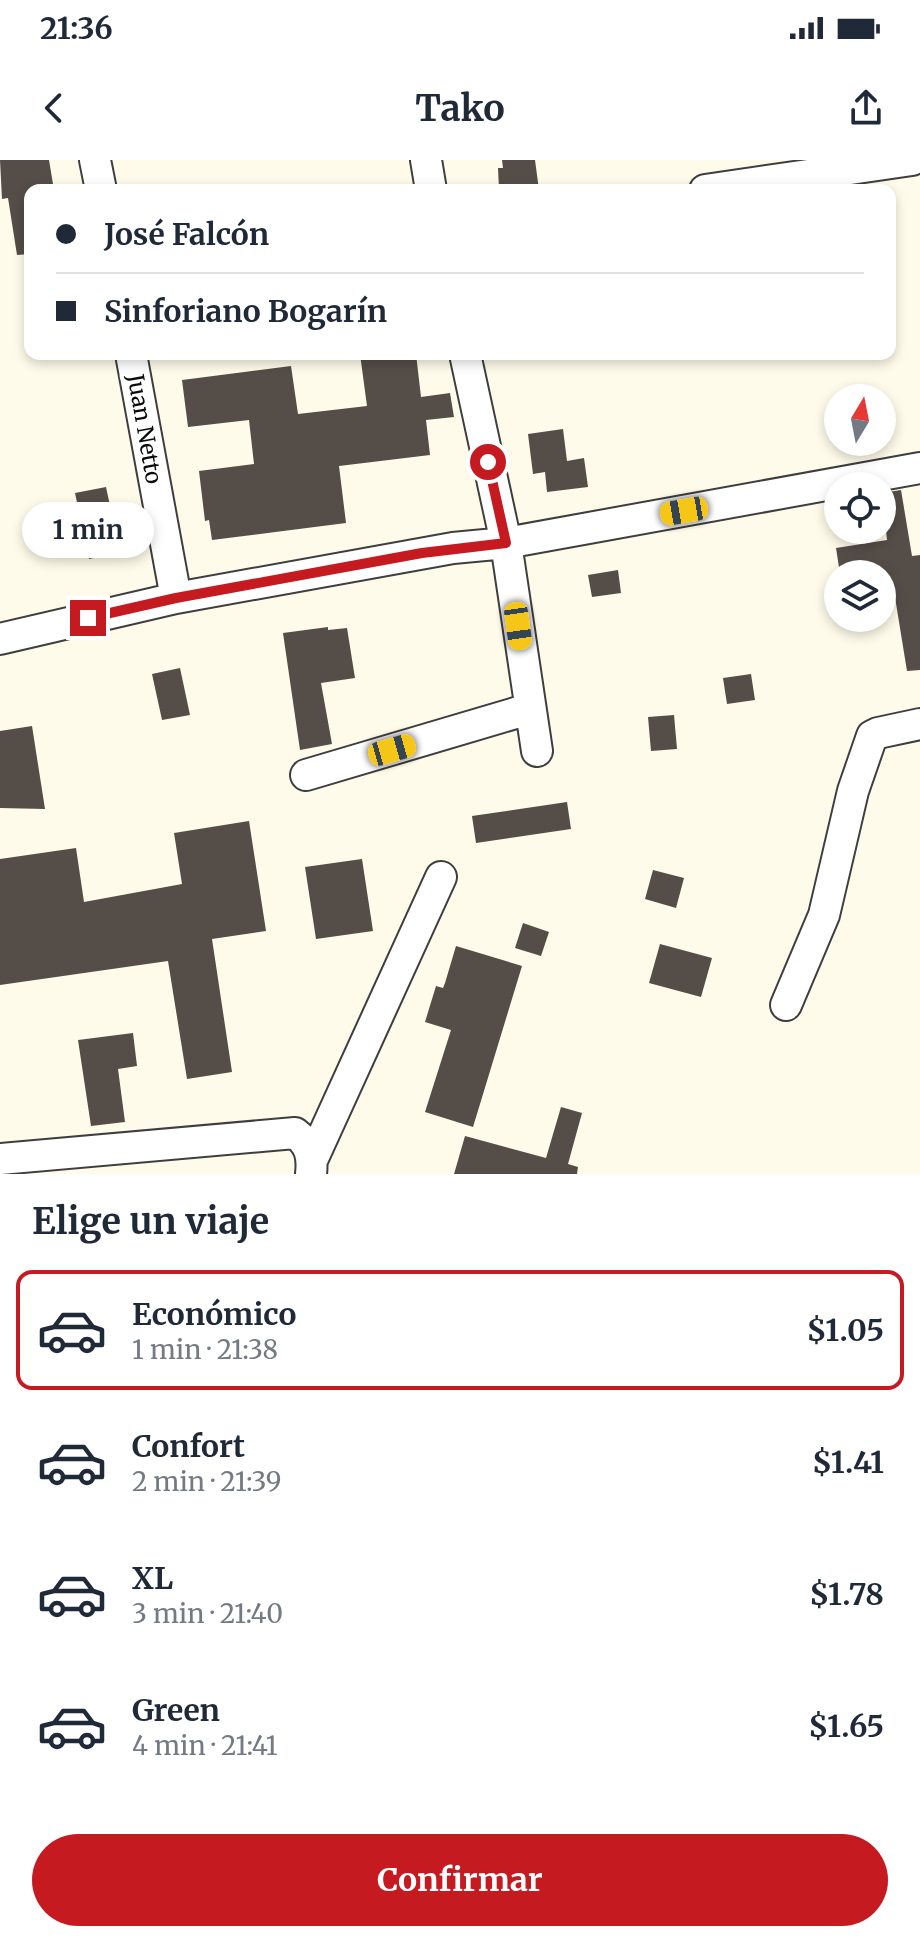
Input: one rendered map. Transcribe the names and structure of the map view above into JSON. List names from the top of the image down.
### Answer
{
  "streets": {
    "street": ["Juan Netto"]
  },
  "north": "top",
  "page": {
    "status": "21:36",
    "header": "Tako",
    "banner": ["José Falcón", "Sinforiano Bogarín"],
    "bubble": "1 min",
    "heading": "Elige un viaje",
    "list": [
      {
        "name": "Económico",
        "note": "1 min · 21:38",
        "value": "$1.05"
      },
      {
        "name": "Confort",
        "note": "2 min · 21:39",
        "value": "$1.41"
      },
      {
        "name": "XL",
        "note": "3 min · 21:40",
        "value": "$1.78"
      },
      {
        "name": "Green",
        "note": "4 min · 21:41",
        "value": "$1.65"
      }
    ],
    "buttons": "Confirmar"
  }
}
